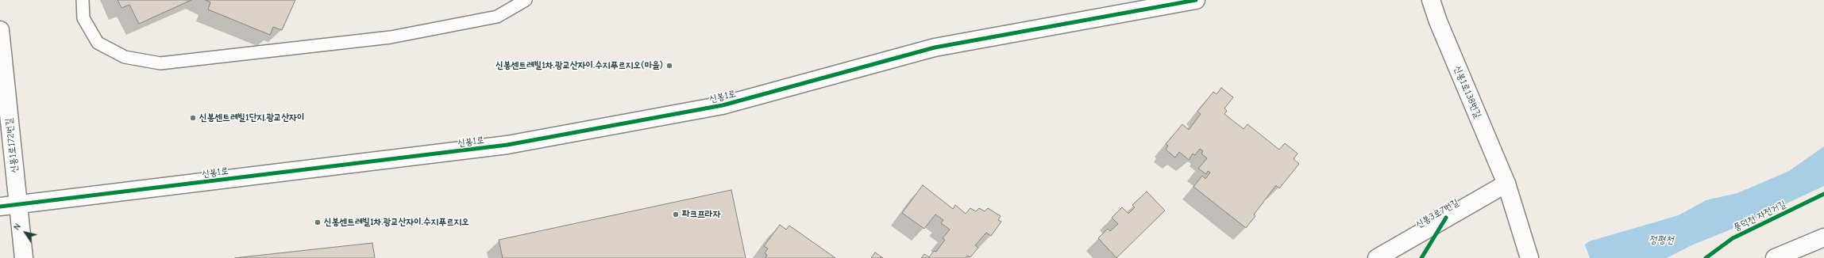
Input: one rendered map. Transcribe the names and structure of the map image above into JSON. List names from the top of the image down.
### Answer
{
  "streets": {
    "street": [
      "신봉1로138번길",
      "신봉1로",
      "신봉1로172번길",
      "신봉3로7번길"
    ],
    "cycle path": ["풍덕천 자전거길"]
  },
  "crossings": [
    ["신봉1로138번길", "신봉3로7번길"],
    ["신봉1로", "신봉1로172번길"]
  ],
  "water": ["정평천"],
  "places": [
    "신봉센트레빌1차.광교산자이.수지푸르지오(마을)",
    "신봉센트레빌1단지.광교산자이",
    "파크프라자",
    "신봉센트레빌1차.광교산자이.수지푸르지오"
  ],
  "north": "top left"
}
